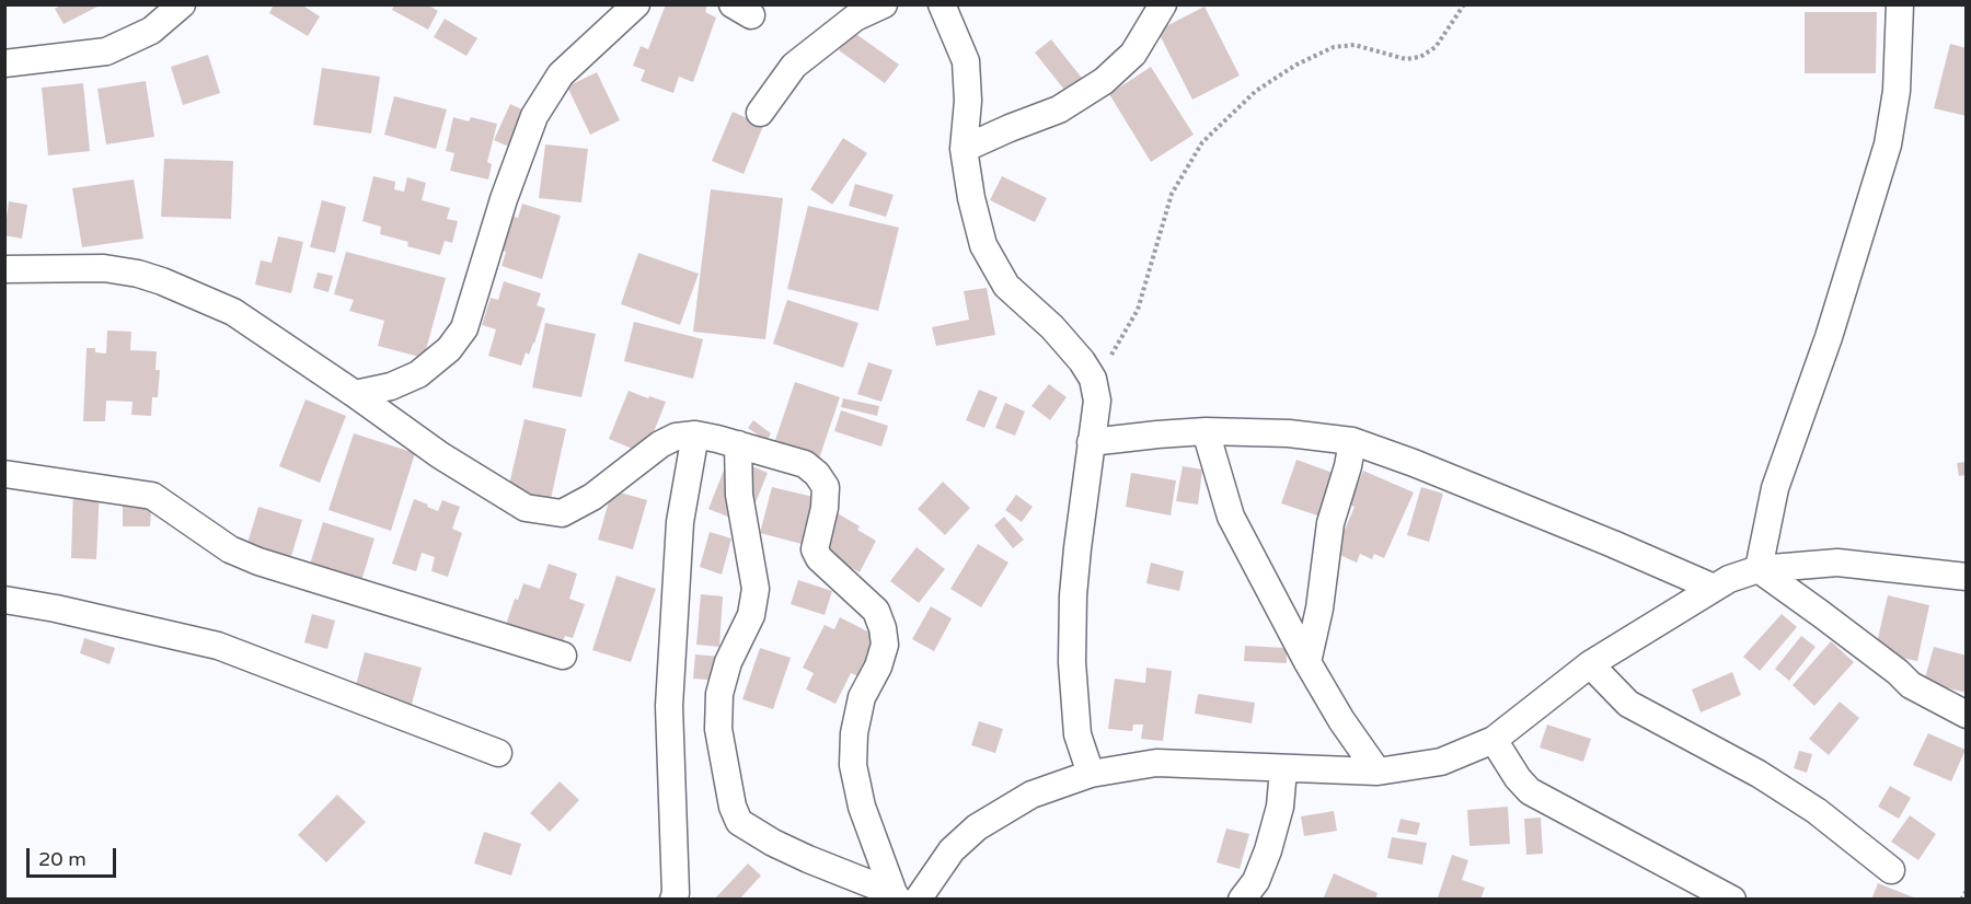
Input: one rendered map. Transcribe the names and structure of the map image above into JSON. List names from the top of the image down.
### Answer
{
  "scale_bar": "20 m"
}
